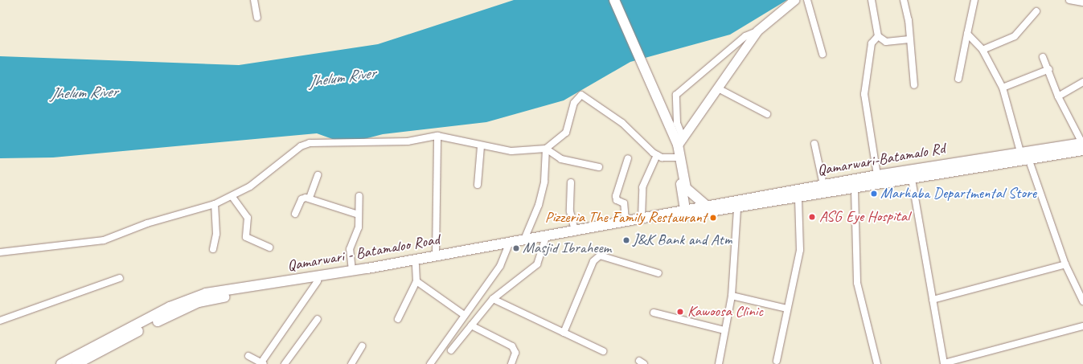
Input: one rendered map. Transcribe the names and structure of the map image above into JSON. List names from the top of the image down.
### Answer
{
  "streets": {
    "main road": ["Qamarwari-Batamalo Rd", "Qamarwari - Batamaloo Road"]
  },
  "crossings": [
    ["Qamarwari-Batamalo Rd", "Qamarwari - Batamaloo Road"]
  ],
  "water": ["Jhelum River"],
  "places": [
    "Marhaba Departmental Store",
    "ASG Eye Hospital",
    "Pizzeria The Family Restaurant",
    "J&K Bank and Atm",
    "Masjid Ibraheem",
    "Kawoosa Clinic"
  ]
}
